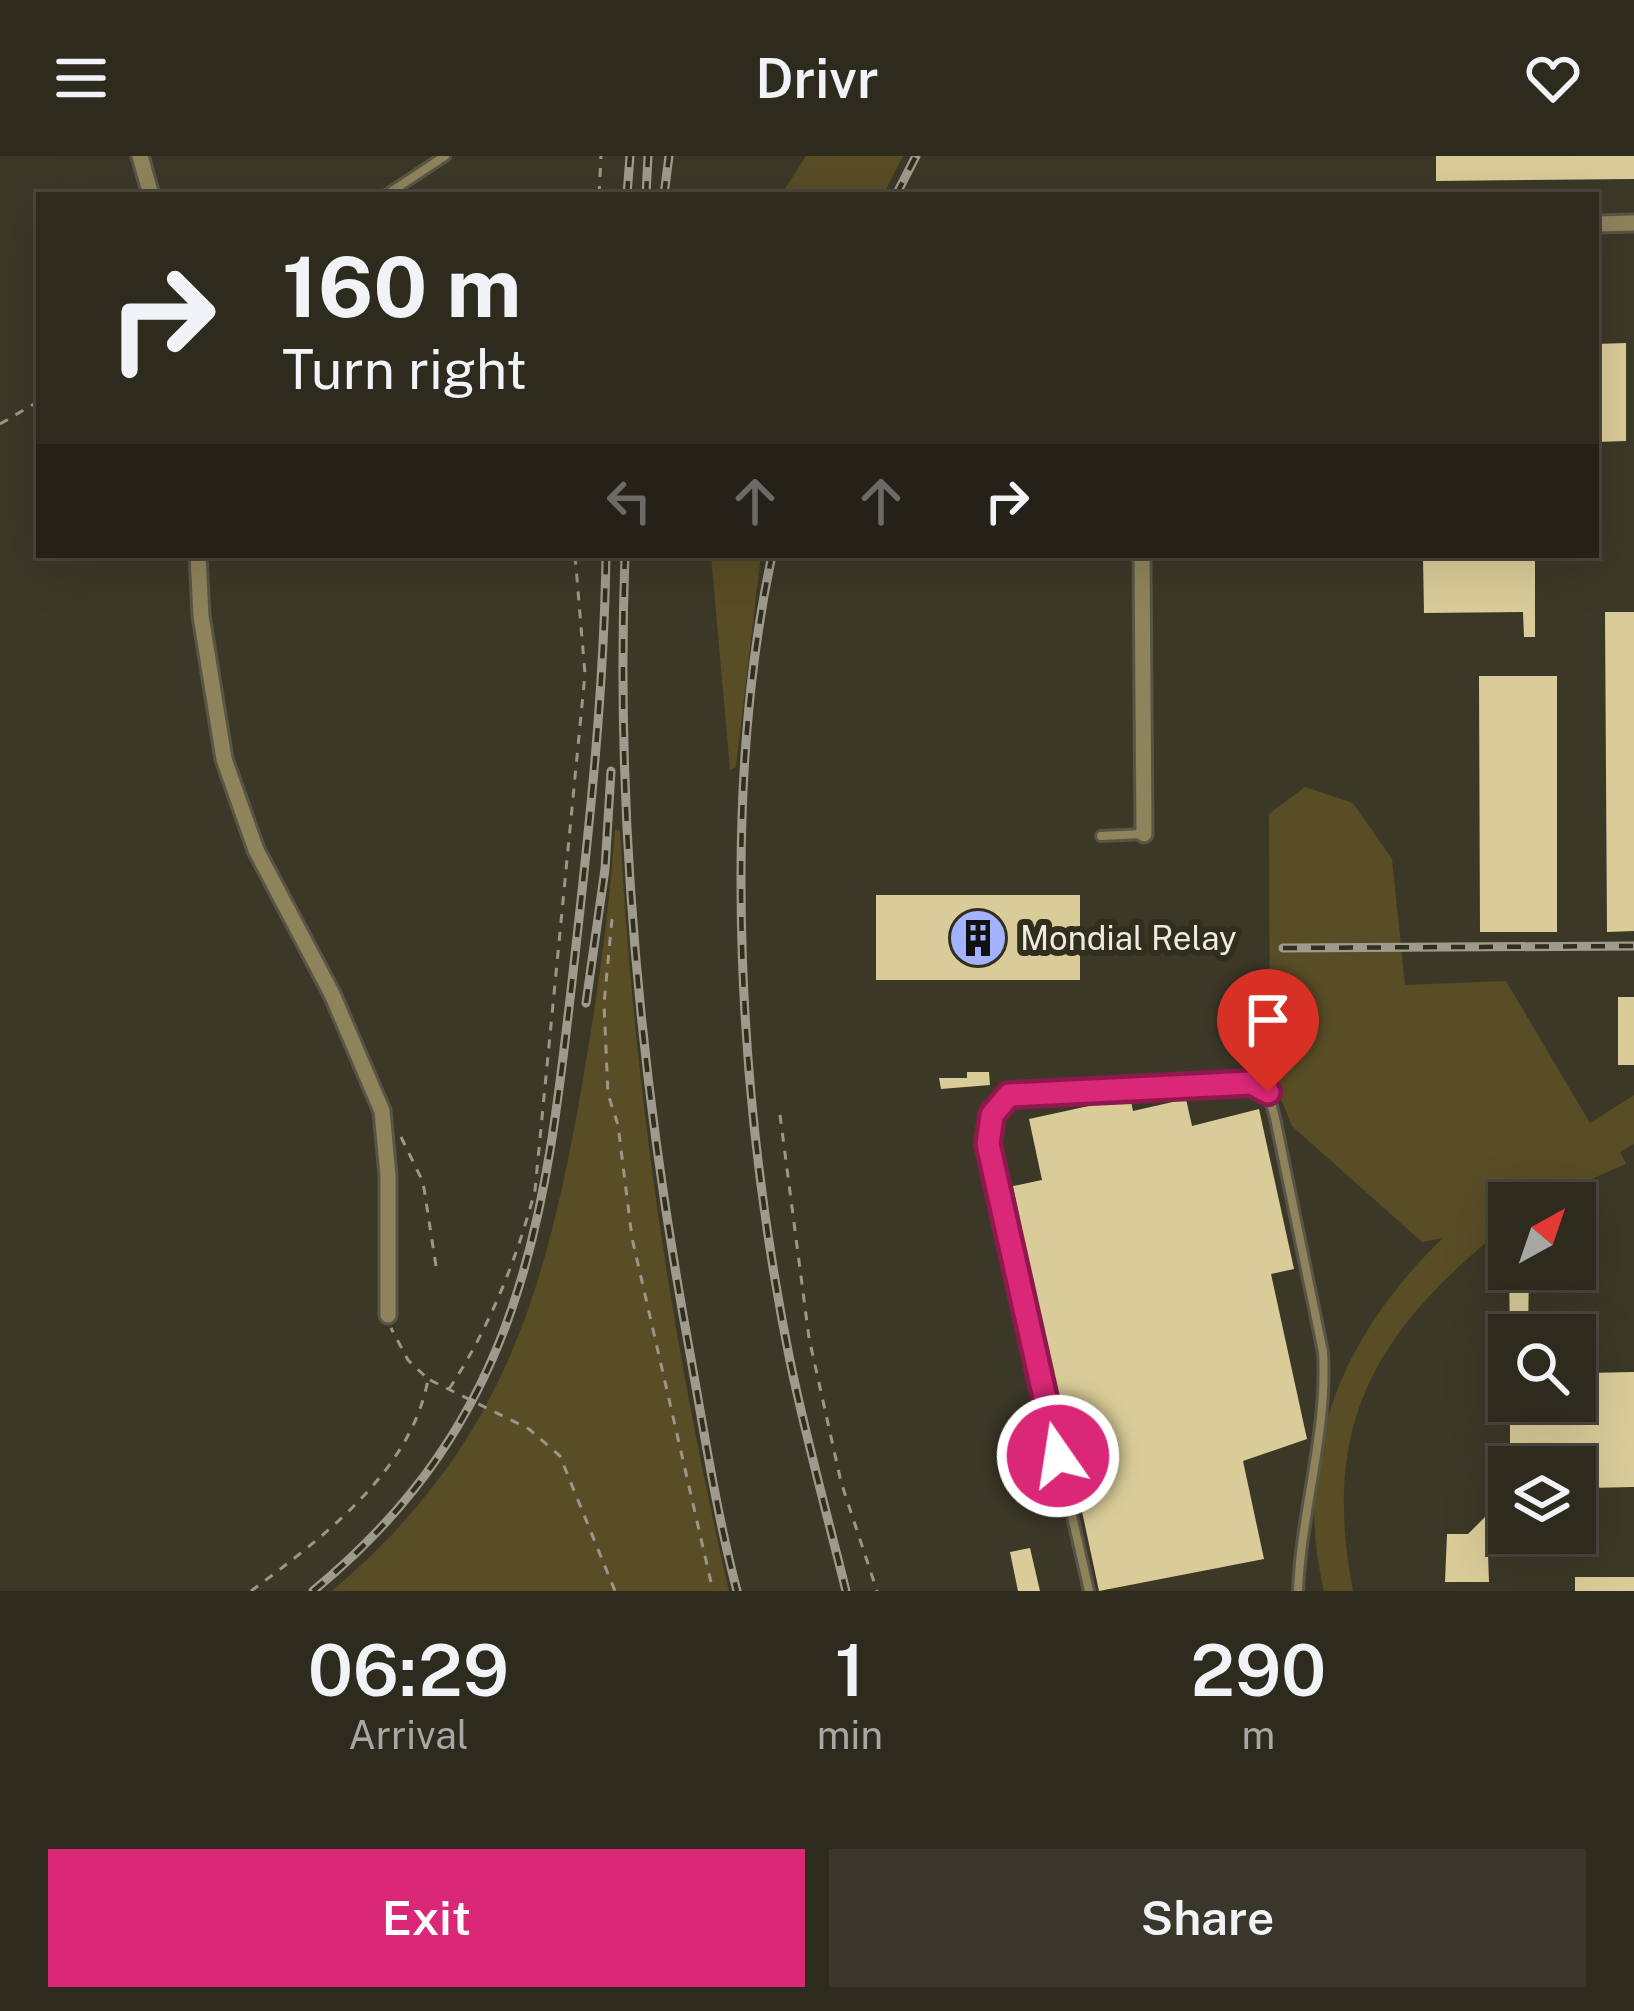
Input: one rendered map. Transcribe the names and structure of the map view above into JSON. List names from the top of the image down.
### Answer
{
  "places": {
    "building": ["Mondial Relay"]
  },
  "north": "top right",
  "page": {
    "header": "Drivr",
    "turn": ["160 m", "Turn right"],
    "eta": [
      "06:29",
      "Arrival",
      "1",
      "min",
      "290",
      "m"
    ],
    "buttons": ["Exit", "Share"]
  }
}
